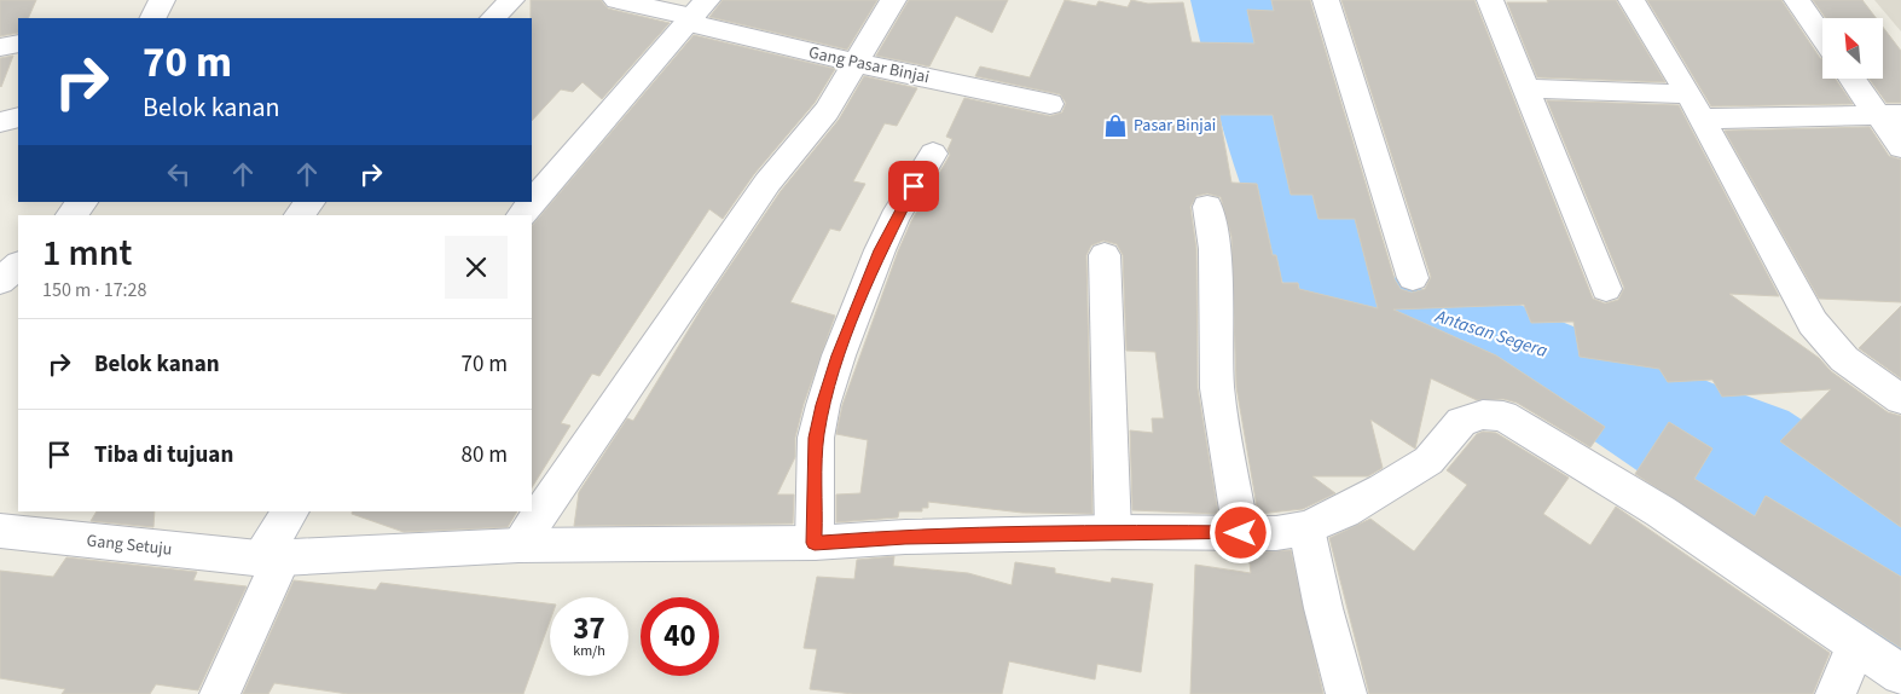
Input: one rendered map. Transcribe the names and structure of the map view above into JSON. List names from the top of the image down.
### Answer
{
  "streets": {
    "street": ["Gang Pasar Binjai", "Gang Setuju"]
  },
  "water": ["Antasan Segera"],
  "places": {
    "shop": ["Pasar Binjai"]
  },
  "north": "top left",
  "page": {
    "turn": ["70 m", "Belok kanan"],
    "heading": ["1 mnt", "150 m · 17:28"],
    "list": [
      {
        "name": "Belok kanan",
        "value": "70 m"
      },
      {
        "name": "Tiba di tujuan",
        "value": "80 m"
      }
    ],
    "speed": "37 km/h",
    "limit": "40"
  }
}
